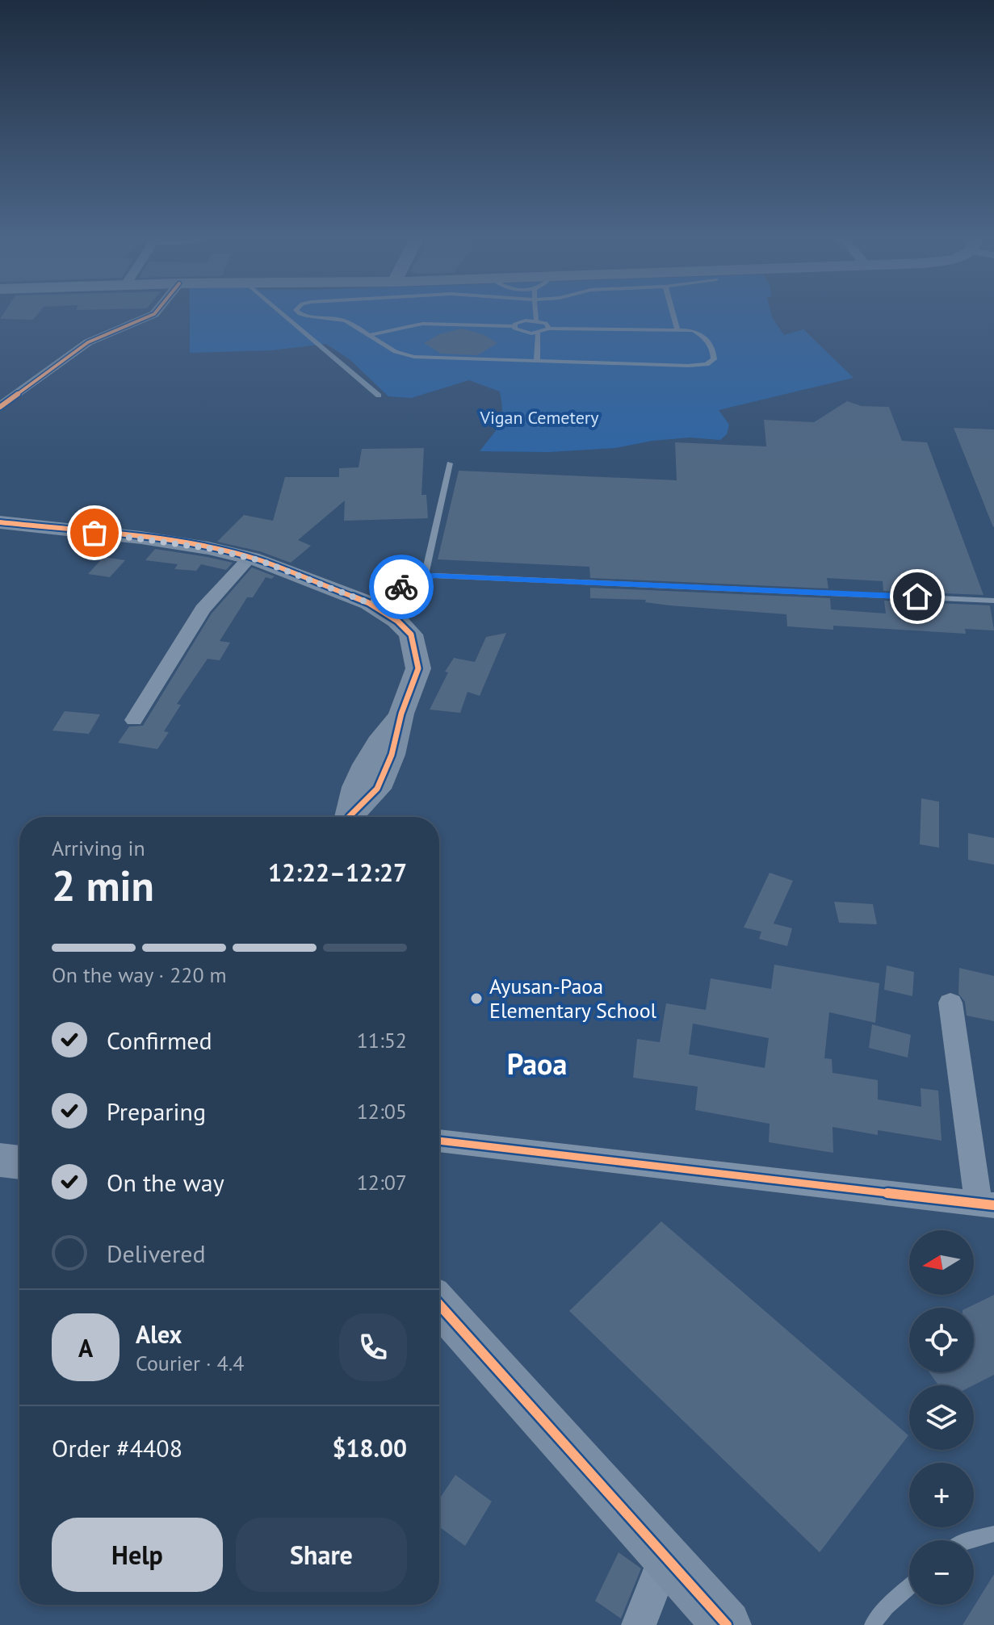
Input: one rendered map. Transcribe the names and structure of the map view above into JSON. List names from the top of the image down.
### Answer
{
  "districts": ["Paoa"],
  "parks": ["Vigan Cemetery"],
  "places": ["Ayusan-Paoa Elementary School"],
  "north": "left",
  "page": {
    "heading": ["2 min", "Arriving in", "12:22–12:27"],
    "panel": [
      "Alex",
      "Courier · 4.4",
      "Order #4408",
      "$18.00"
    ],
    "bar": "On the way · 220 m",
    "list": [
      ["Confirmed", "11:52"],
      ["Preparing", "12:05"],
      ["On the way", "12:07"],
      "Delivered"
    ],
    "map_buttons": ["+", "−"],
    "round": "A",
    "buttons": ["Help", "Share"]
  }
}
